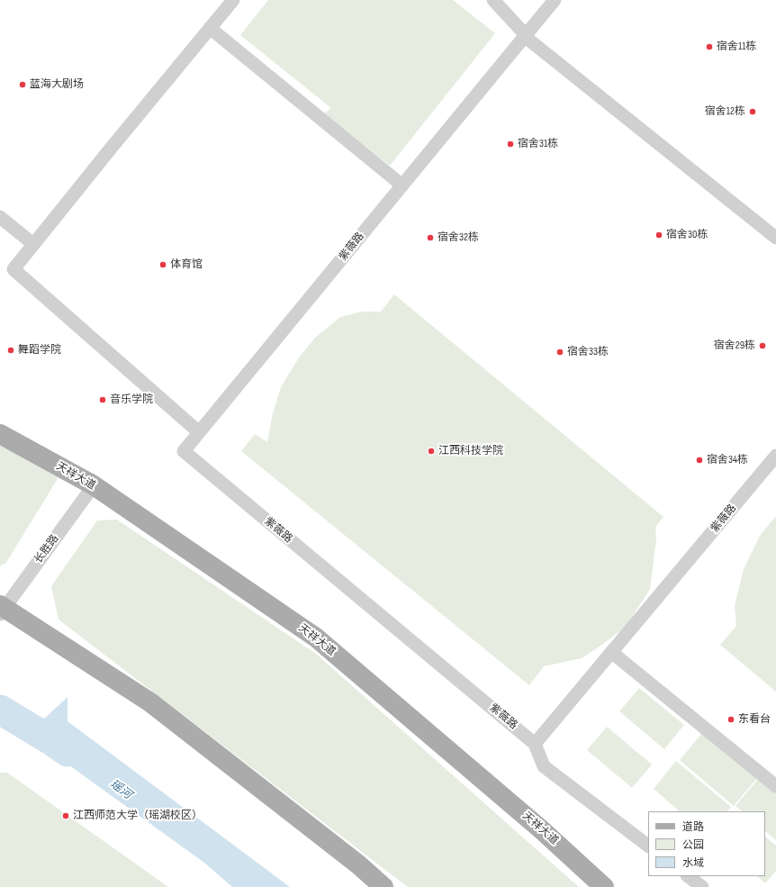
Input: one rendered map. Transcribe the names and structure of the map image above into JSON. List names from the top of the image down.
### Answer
{
  "streets": {
    "main road": ["天祥大道"],
    "street": ["紫薇路", "长胜路"]
  },
  "crossings": [
    ["天祥大道", "长胜路"]
  ],
  "water": ["瑶河"],
  "places": [
    "宿舍11栋",
    "蓝海大剧场",
    "宿舍12栋",
    "宿舍31栋",
    "宿舍30栋",
    "宿舍32栋",
    "体育馆",
    "宿舍29栋",
    "舞蹈学院",
    "宿舍33栋",
    "音乐学院",
    "江西科技学院",
    "宿舍34栋",
    "东看台",
    "江西师范大学（瑶湖校区）"
  ],
  "legend": ["道路", "公园", "水域"]
}
